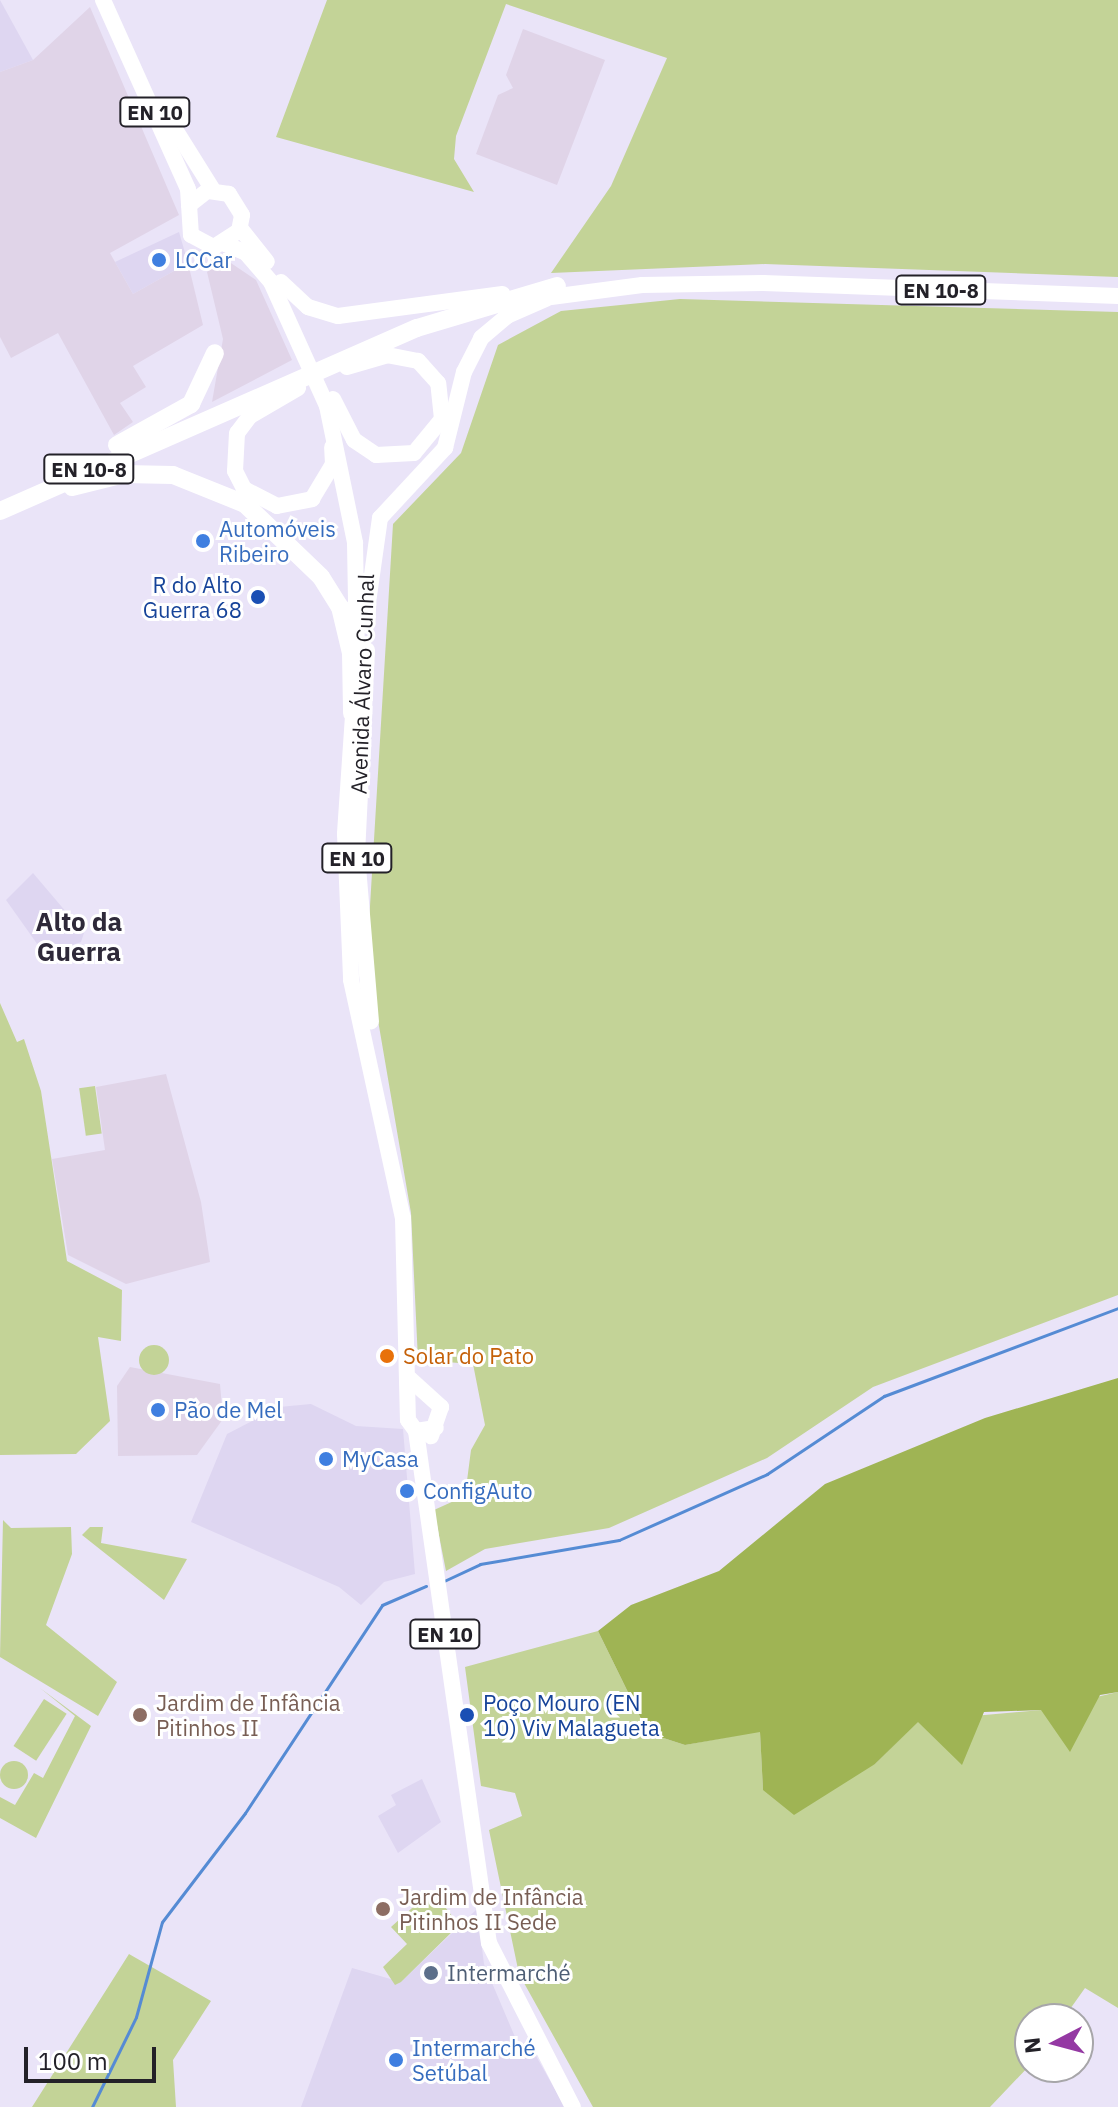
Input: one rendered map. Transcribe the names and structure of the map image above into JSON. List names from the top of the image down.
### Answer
{
  "streets": {
    "highway": ["EN 10-8"],
    "main road": ["EN 10", "Avenida Álvaro Cunhal"]
  },
  "crossings": [
    ["EN 10", "Avenida Álvaro Cunhal"]
  ],
  "districts": ["Alto da Guerra"],
  "places": [
    "LCCar",
    "Automóveis Ribeiro",
    "R do Alto Guerra 68",
    "Solar do Pato",
    "Pão de Mel",
    "MyCasa",
    "ConfigAuto",
    "Jardim de Infância Pitinhos II",
    "Poço Mouro (EN 10) Viv Malagueta",
    "Jardim de Infância Pitinhos II Sede",
    "Intermarché",
    "Intermarché Setúbal"
  ],
  "scale_bar": "100 m",
  "north": "left"
}
